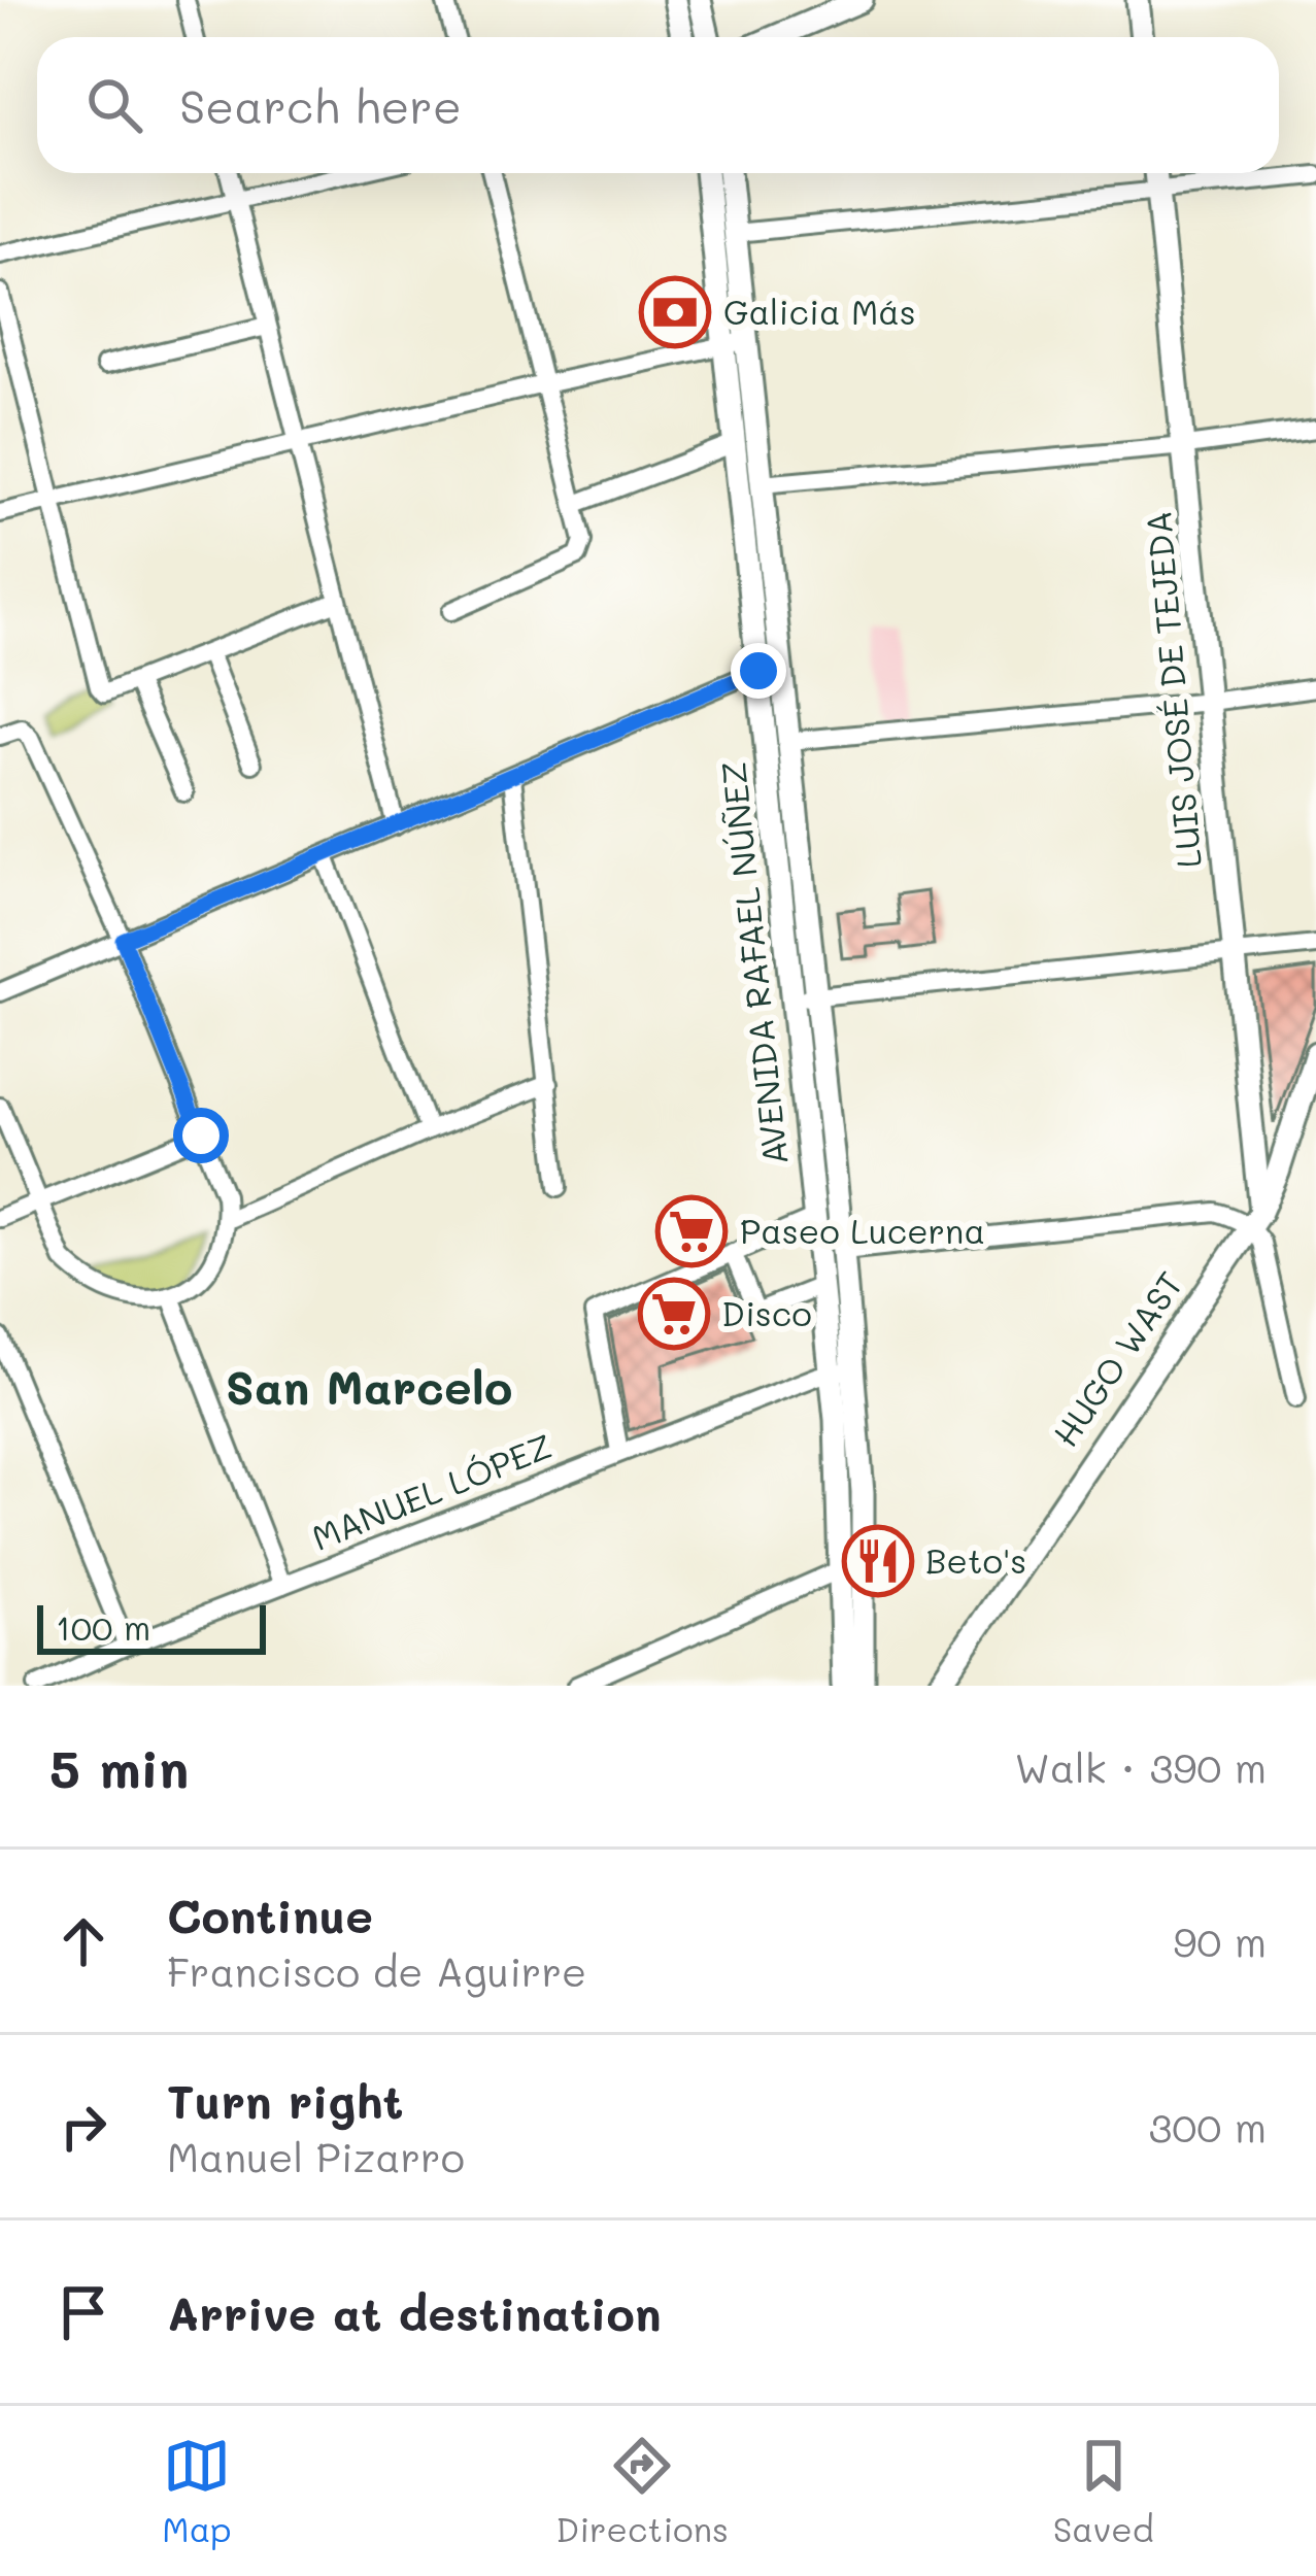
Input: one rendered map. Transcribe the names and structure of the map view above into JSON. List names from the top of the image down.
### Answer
{
  "streets": {
    "main road": ["LUIS JOSÉ DE TEJEDA", "AVENIDA RAFAEL NÚÑEZ", "HUGO WAST"],
    "street": ["MANUEL LÓPEZ"]
  },
  "crossings": [
    ["LUIS JOSÉ DE TEJEDA", "HUGO WAST"],
    ["AVENIDA RAFAEL NÚÑEZ", "MANUEL LÓPEZ"]
  ],
  "districts": ["San Marcelo"],
  "places": {
    "bank": ["Galicia Más"],
    "supermarket": ["Paseo Lucerna", "Disco"],
    "restaurant": ["Beto's"]
  },
  "scale_bar": "100 m",
  "page": {
    "search": "Search here",
    "scale": "100 m",
    "heading": ["5 min", "Walk · 390 m"],
    "list": [
      ["Continue", "Francisco de Aguirre", "90 m"],
      ["Turn right", "Manuel Pizarro", "300 m"],
      "Arrive at destination"
    ],
    "nav": ["Map", "Directions", "Saved"]
  }
}
